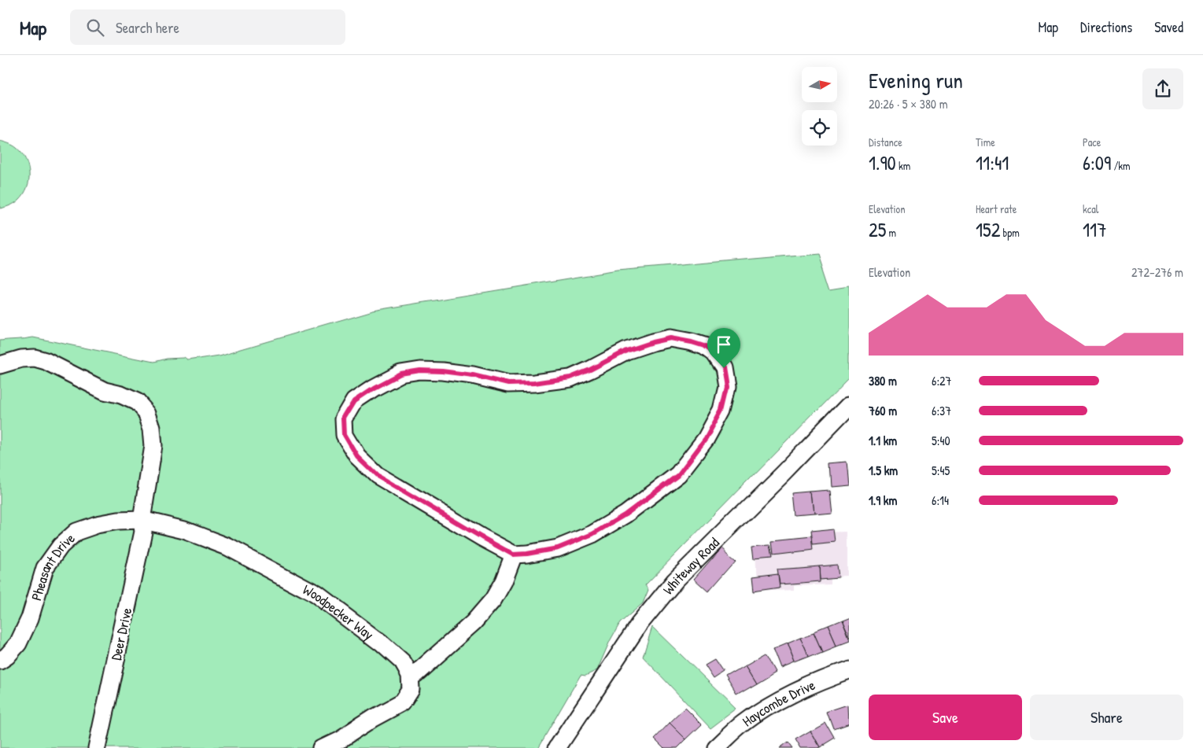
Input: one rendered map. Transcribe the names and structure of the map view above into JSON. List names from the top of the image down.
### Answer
{
  "streets": {
    "street": [
      "Whiteway Road",
      "Pheasant Drive",
      "Woodpecker Way",
      "Deer Drive",
      "Haycombe Drive"
    ]
  },
  "crossings": [
    ["Pheasant Drive", "Woodpecker Way"],
    ["Pheasant Drive", "Deer Drive"],
    ["Woodpecker Way", "Deer Drive"]
  ],
  "north": "right",
  "page": {
    "header": "Map",
    "search": "Search here",
    "nav": ["Map", "Directions", "Saved"],
    "heading": ["Evening run", "20:26 · 5 × 380 m"],
    "stats": [
      ["Distance", "1.90 km"],
      ["Time", "11:41"],
      ["Pace", "6:09 /km"],
      ["Elevation", "25 m"],
      ["Heart rate", "152 bpm"],
      ["kcal", "117"]
    ],
    "chart": ["Elevation", "272–276 m"],
    "list": [
      {
        "name": "380 m",
        "note": "6:27"
      },
      {
        "name": "760 m",
        "note": "6:37"
      },
      {
        "name": "1.1 km",
        "note": "5:40"
      },
      {
        "name": "1.5 km",
        "note": "5:45"
      },
      {
        "name": "1.9 km",
        "note": "6:14"
      }
    ],
    "buttons": ["Save", "Share"]
  }
}
